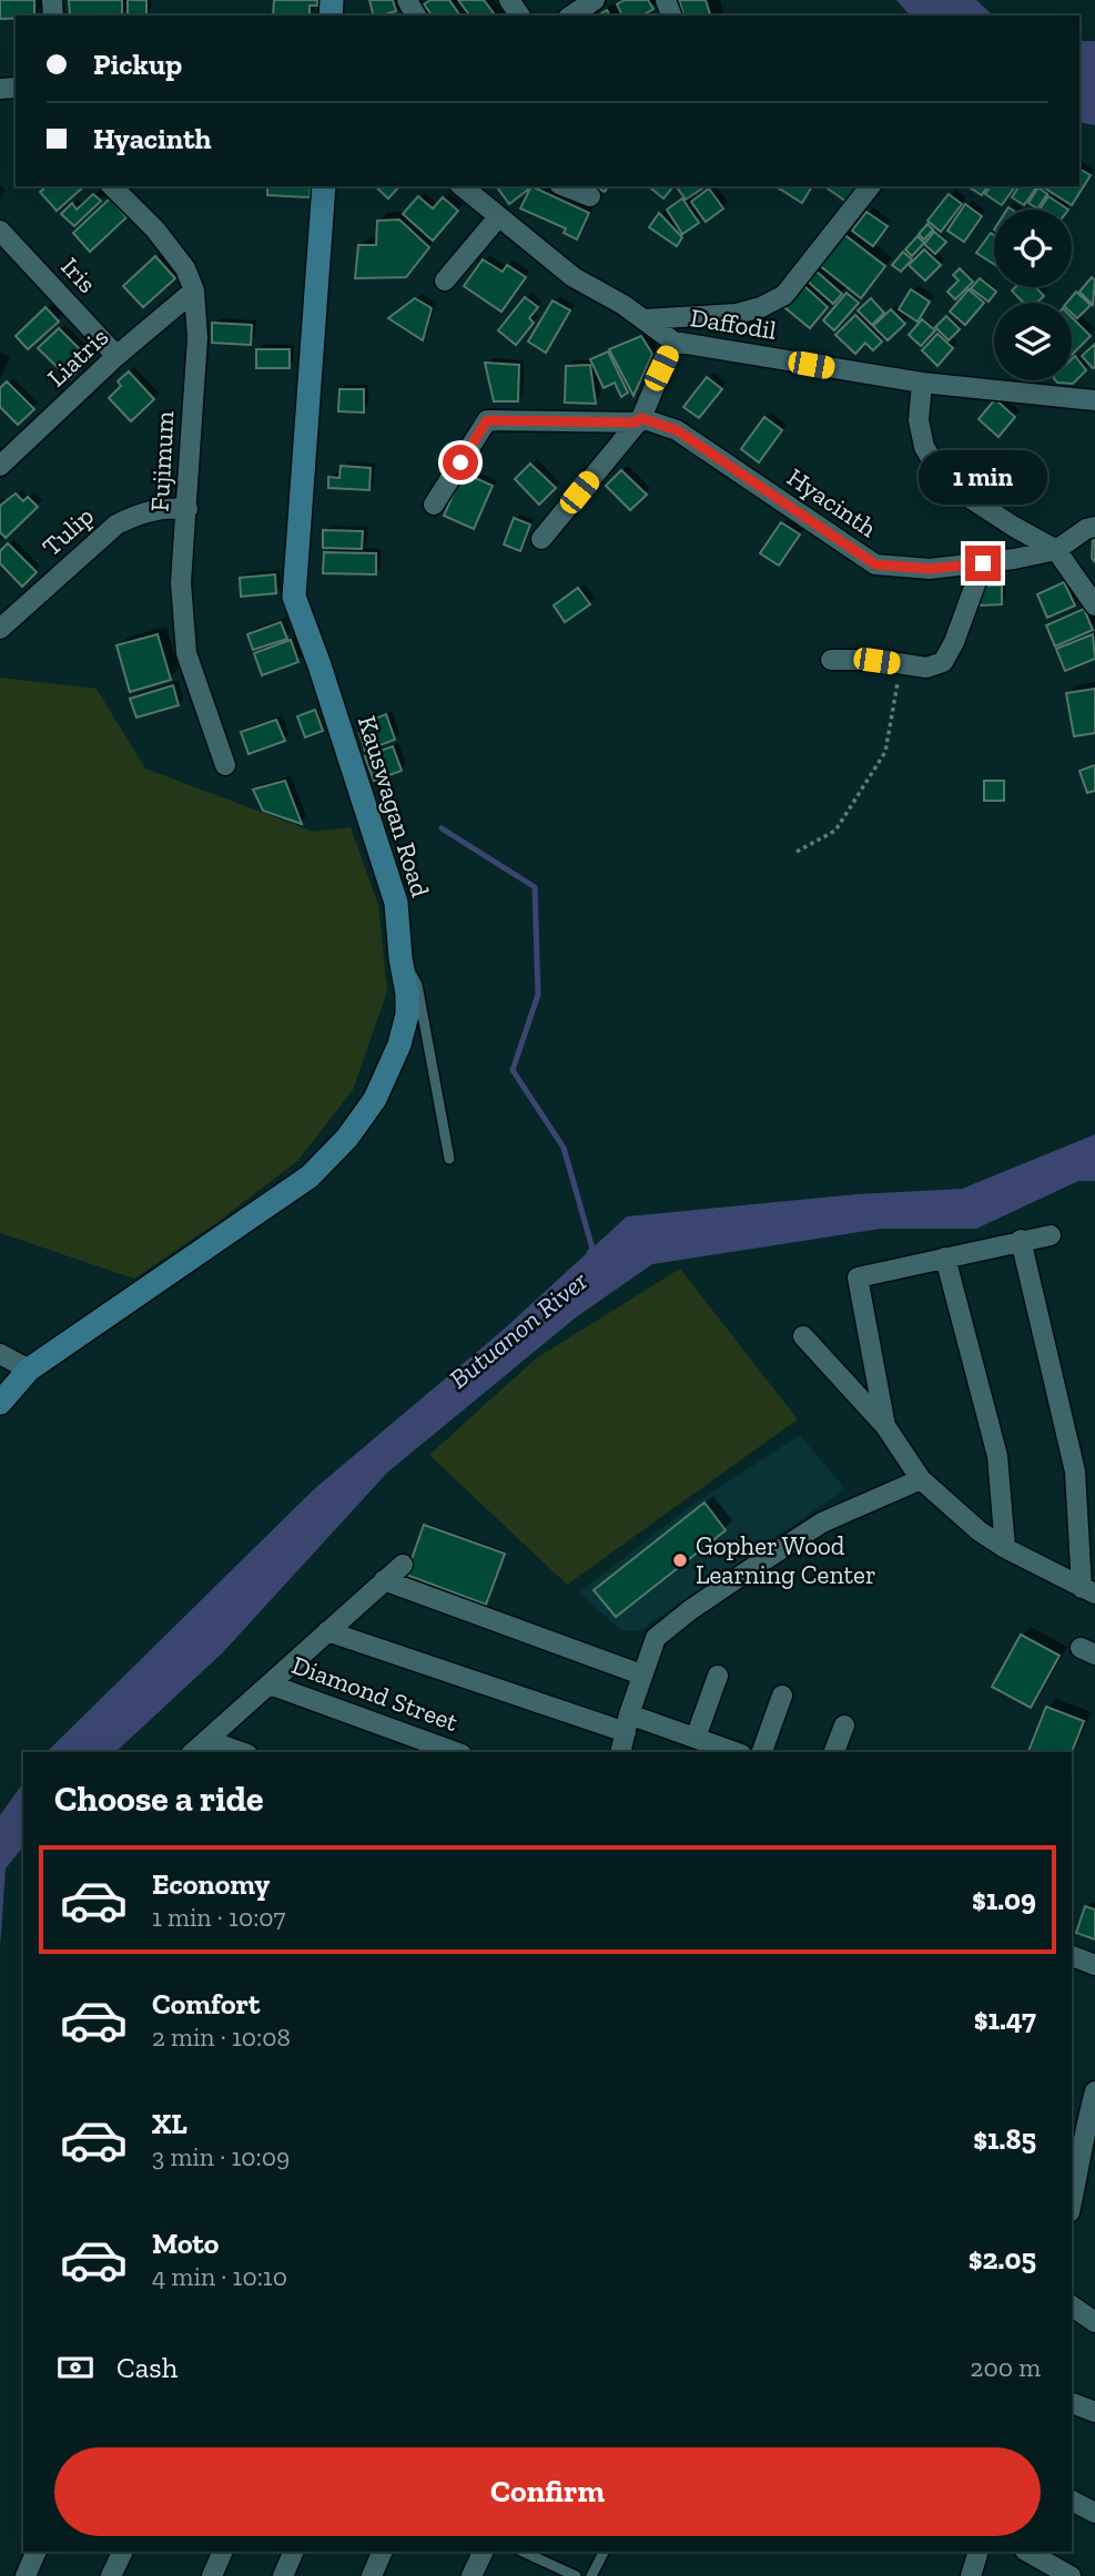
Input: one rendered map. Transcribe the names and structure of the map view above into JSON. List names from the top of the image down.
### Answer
{
  "streets": {
    "street": [
      "Iris",
      "Daffodil",
      "Liatris",
      "Fujimum",
      "Hyacinth",
      "Tulip",
      "Kauswagan Road",
      "Diamond Street"
    ]
  },
  "crossings": [
    ["Iris", "Liatris"],
    ["Liatris", "Fujimum"],
    ["Fujimum", "Tulip"]
  ],
  "water": ["Butuanon River"],
  "places": ["Gopher Wood Learning Center"],
  "page": {
    "banner": ["Pickup", "Hyacinth"],
    "bubble": "1 min",
    "heading": "Choose a ride",
    "list": [
      {
        "name": "Economy",
        "note": "1 min · 10:07",
        "value": "$1.09"
      },
      {
        "name": "Comfort",
        "note": "2 min · 10:08",
        "value": "$1.47"
      },
      {
        "name": "XL",
        "note": "3 min · 10:09",
        "value": "$1.85"
      },
      {
        "name": "Moto",
        "note": "4 min · 10:10",
        "value": "$2.05"
      }
    ],
    "pay": ["Cash", "200 m"],
    "buttons": "Confirm"
  }
}
